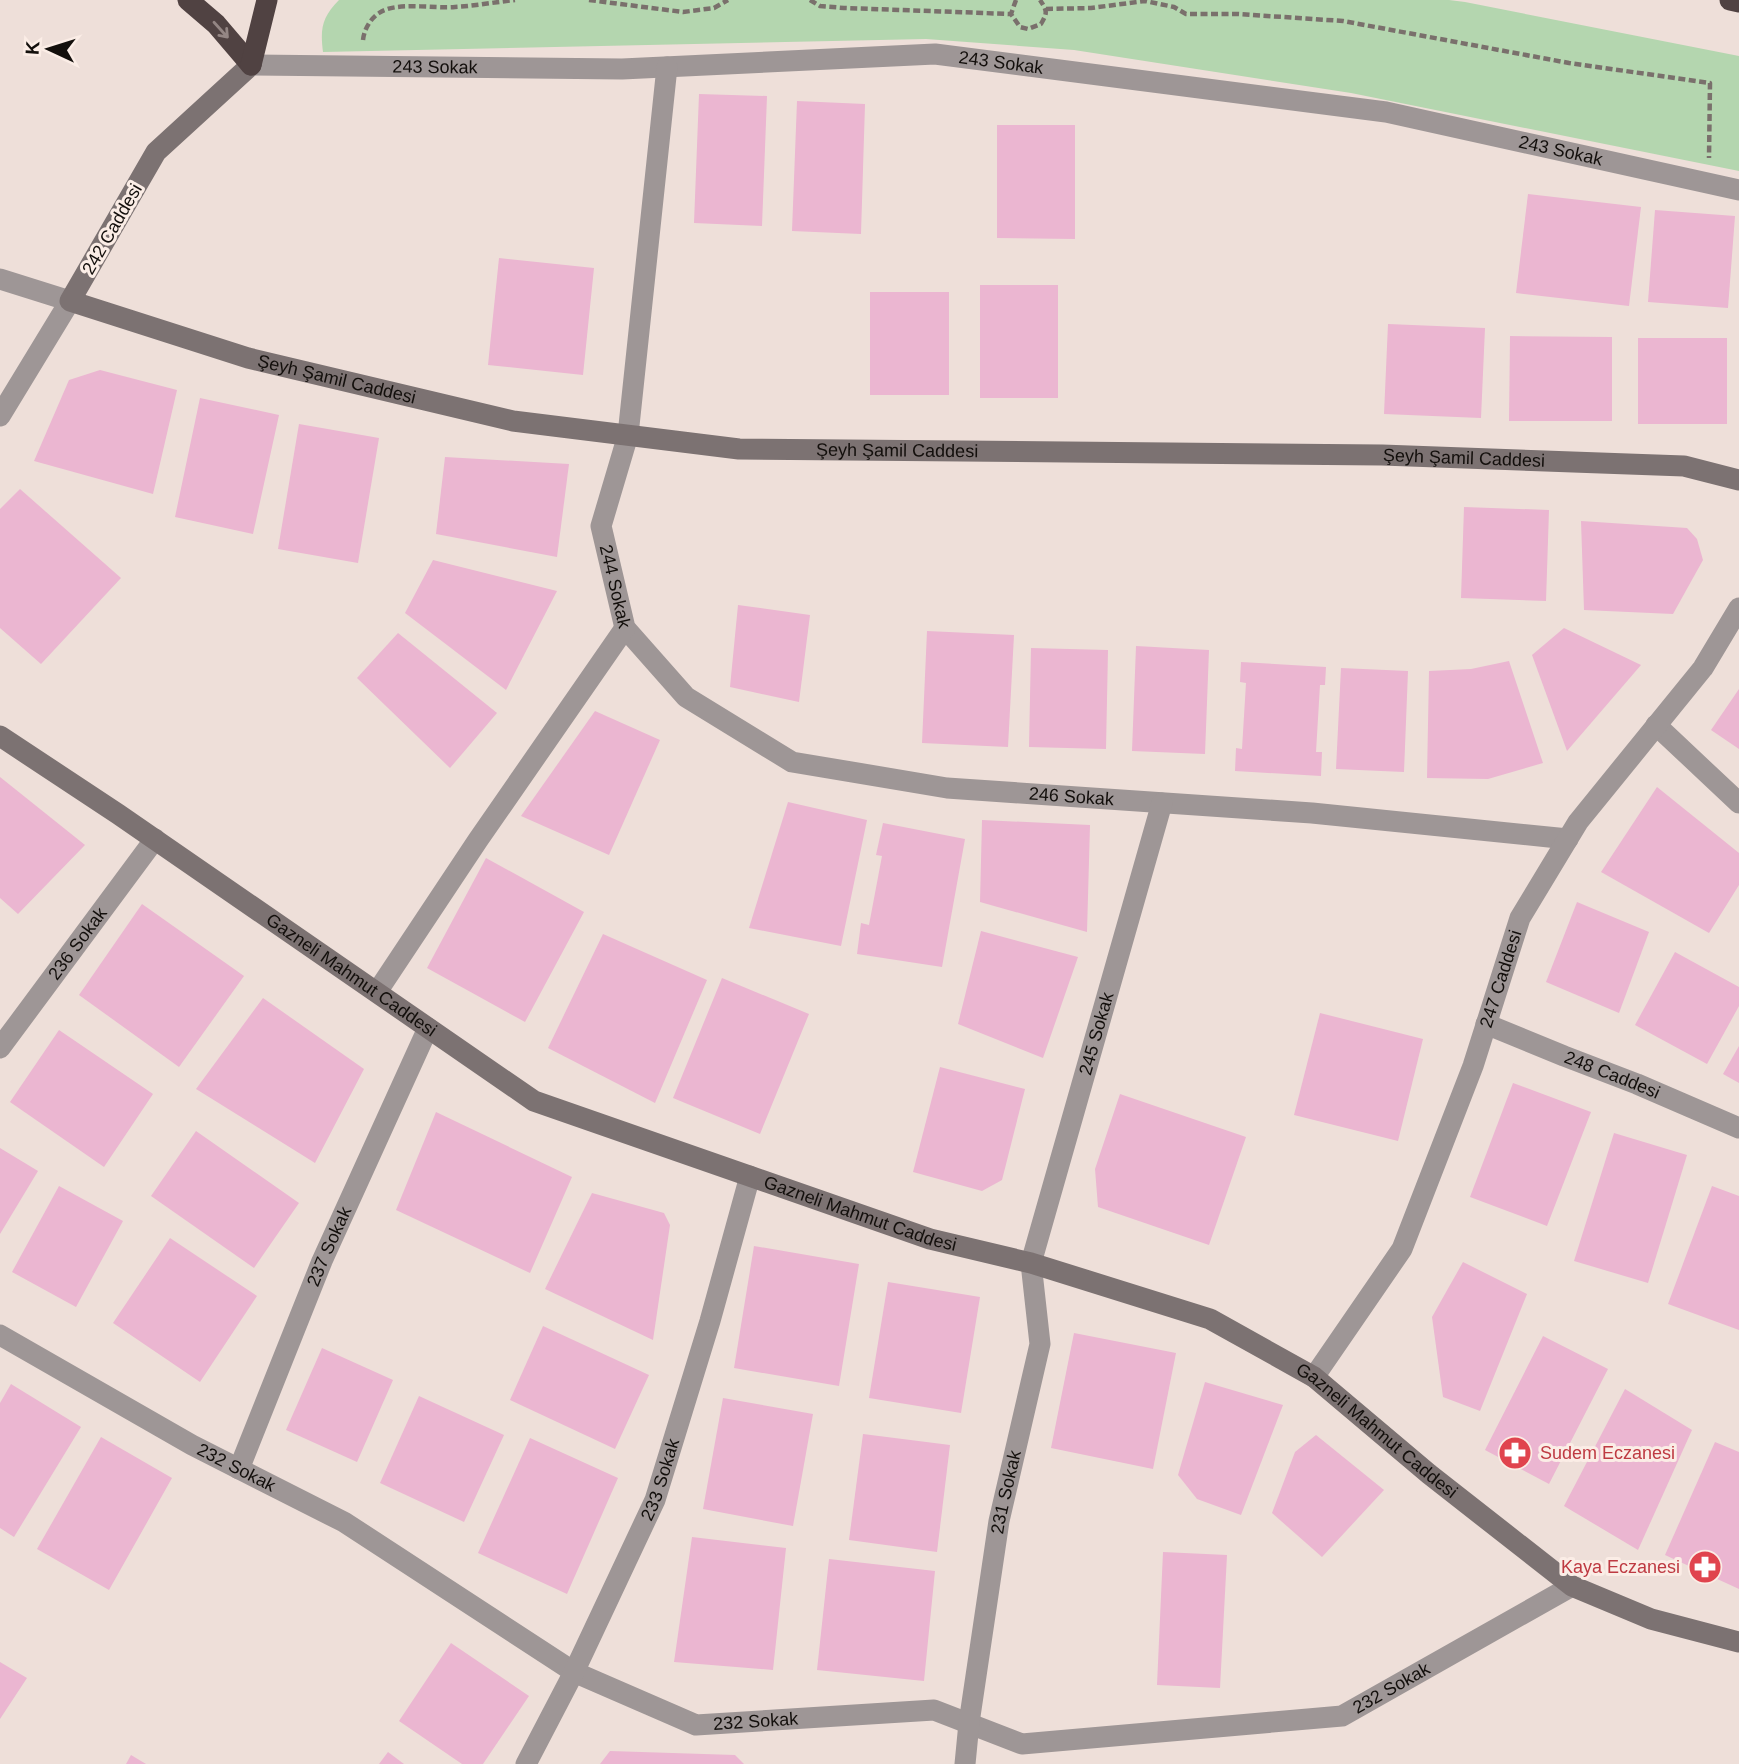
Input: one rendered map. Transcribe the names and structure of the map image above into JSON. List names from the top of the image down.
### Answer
{
  "streets": {
    "street": [
      "243 Sokak",
      "242 Caddesi",
      "Şeyh Şamil Caddesi",
      "244 Sokak",
      "246 Sokak",
      "236 Sokak",
      "Gazneli Mahmut Caddesi",
      "247 Caddesi",
      "245 Sokak",
      "248 Caddesi",
      "237 Sokak",
      "232 Sokak",
      "233 Sokak",
      "231 Sokak"
    ]
  },
  "crossings": [
    ["243 Sokak", "242 Caddesi"],
    ["243 Sokak", "244 Sokak"],
    ["242 Caddesi", "Şeyh Şamil Caddesi"],
    ["Şeyh Şamil Caddesi", "244 Sokak"],
    ["244 Sokak", "246 Sokak"],
    ["244 Sokak", "Gazneli Mahmut Caddesi"],
    ["246 Sokak", "247 Caddesi"],
    ["246 Sokak", "245 Sokak"],
    ["236 Sokak", "Gazneli Mahmut Caddesi"],
    ["Gazneli Mahmut Caddesi", "247 Caddesi"],
    ["Gazneli Mahmut Caddesi", "245 Sokak"],
    ["Gazneli Mahmut Caddesi", "237 Sokak"],
    ["Gazneli Mahmut Caddesi", "232 Sokak"],
    ["Gazneli Mahmut Caddesi", "233 Sokak"],
    ["Gazneli Mahmut Caddesi", "231 Sokak"],
    ["247 Caddesi", "248 Caddesi"],
    ["245 Sokak", "231 Sokak"],
    ["237 Sokak", "232 Sokak"],
    ["232 Sokak", "233 Sokak"],
    ["232 Sokak", "231 Sokak"]
  ],
  "places": {
    "pharmacy": ["Sudem Eczanesi", "Kaya Eczanesi"]
  },
  "north": "left"
}
